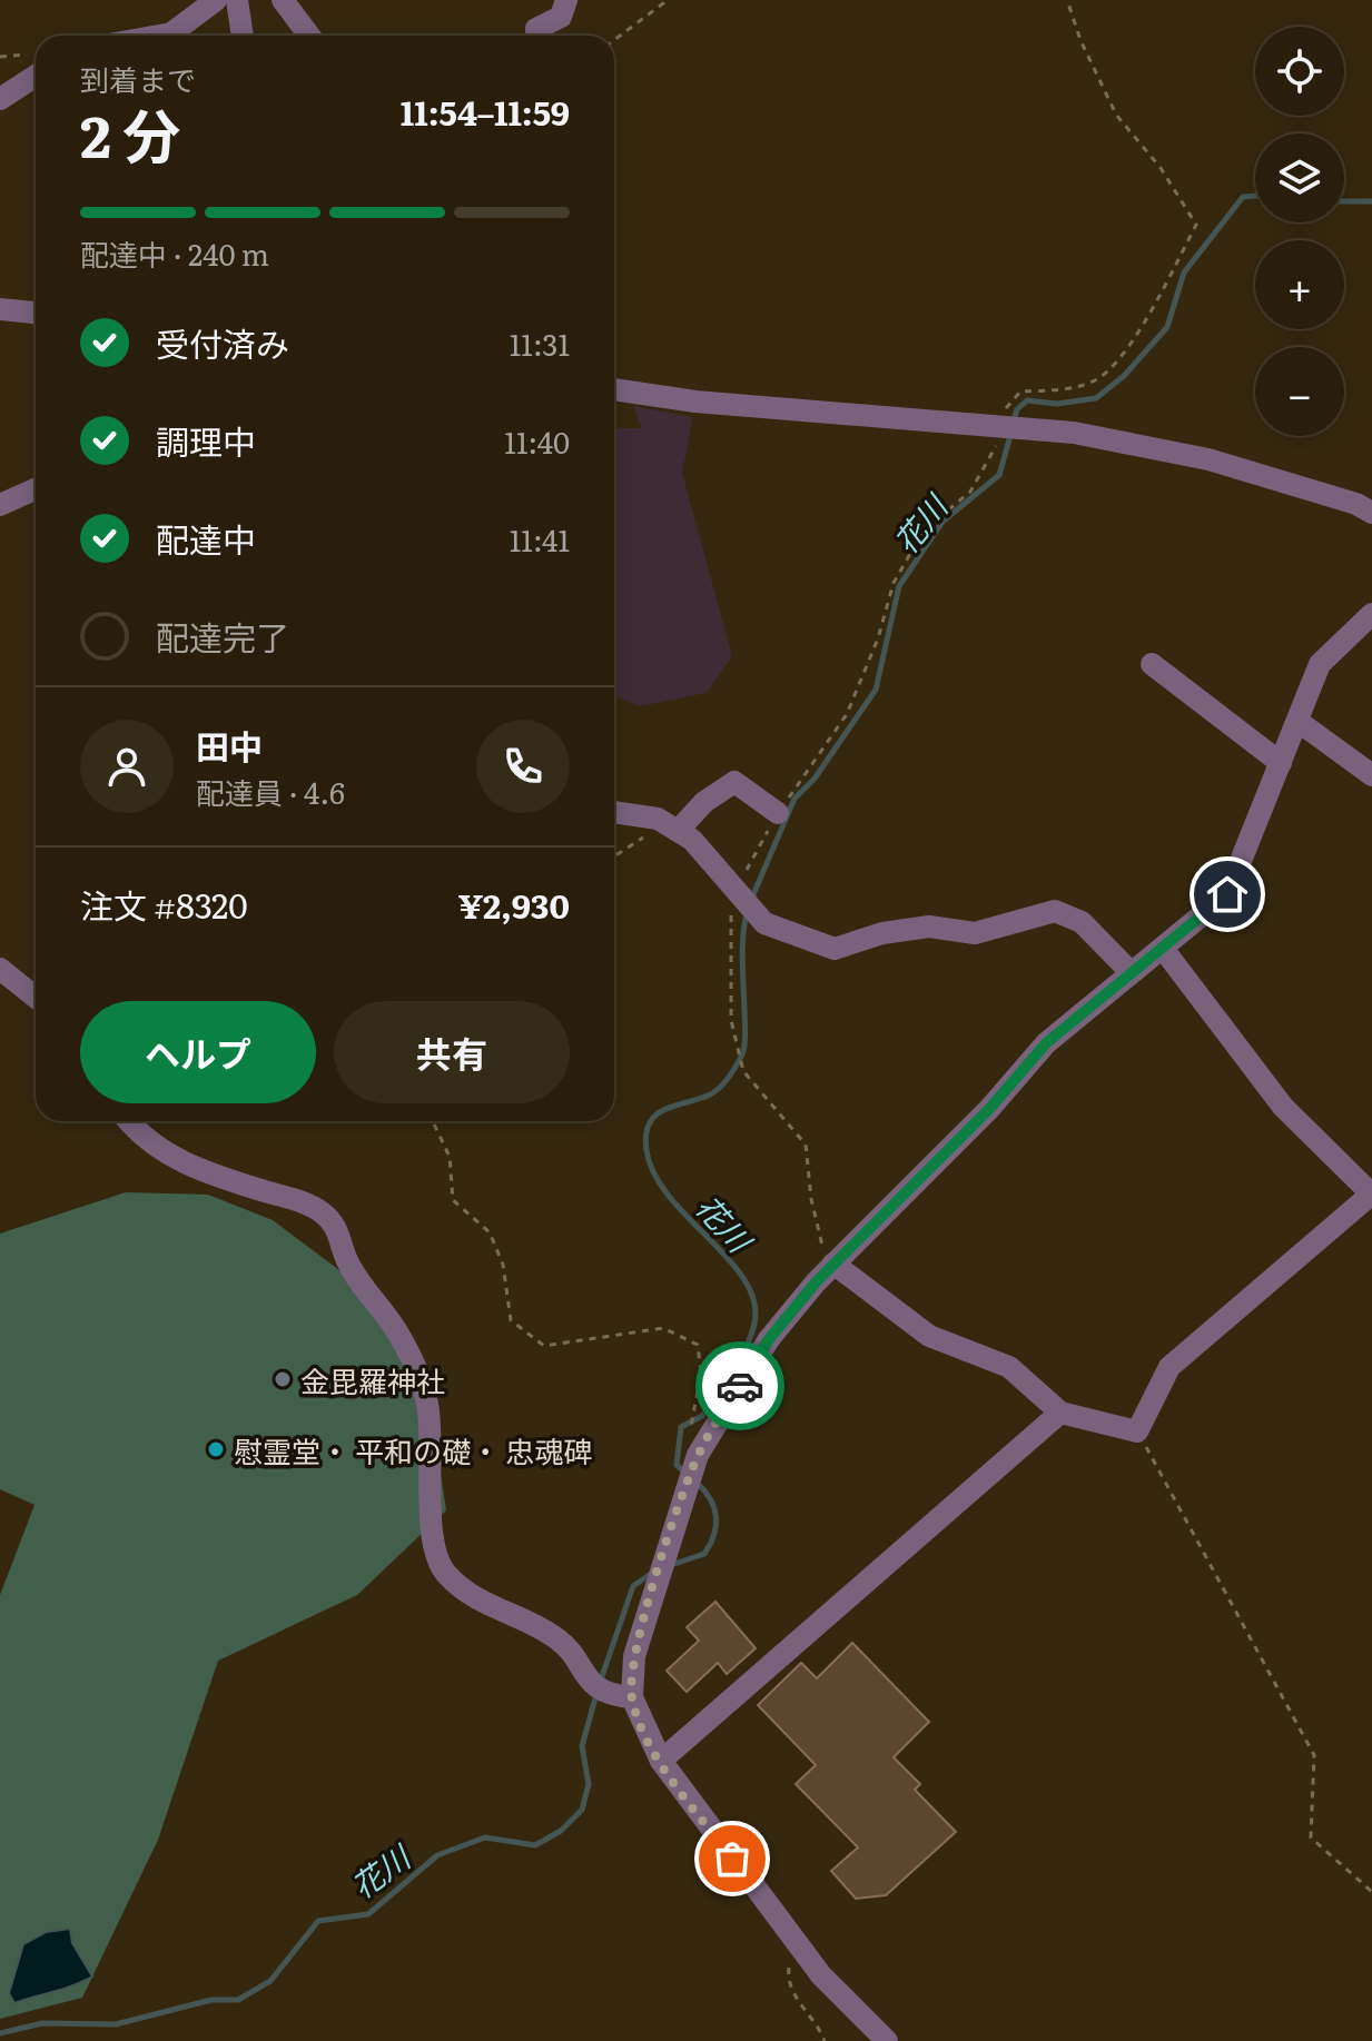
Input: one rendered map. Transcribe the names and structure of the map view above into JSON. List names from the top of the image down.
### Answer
{
  "water": ["花川"],
  "places": ["金毘羅神社", "慰霊堂・ 平和の礎・ 忠魂碑"],
  "page": {
    "map_buttons": ["+", "−"],
    "heading": ["2 分", "到着まで", "11:54–11:59"],
    "panel": [
      "田中",
      "配達員 · 4.6",
      "注文 #8320",
      "¥2,930"
    ],
    "bar": "配達中 · 240 m",
    "list": [
      ["受付済み", "11:31"],
      ["調理中", "11:40"],
      ["配達中", "11:41"],
      "配達完了"
    ],
    "buttons": ["ヘルプ", "共有"]
  }
}
